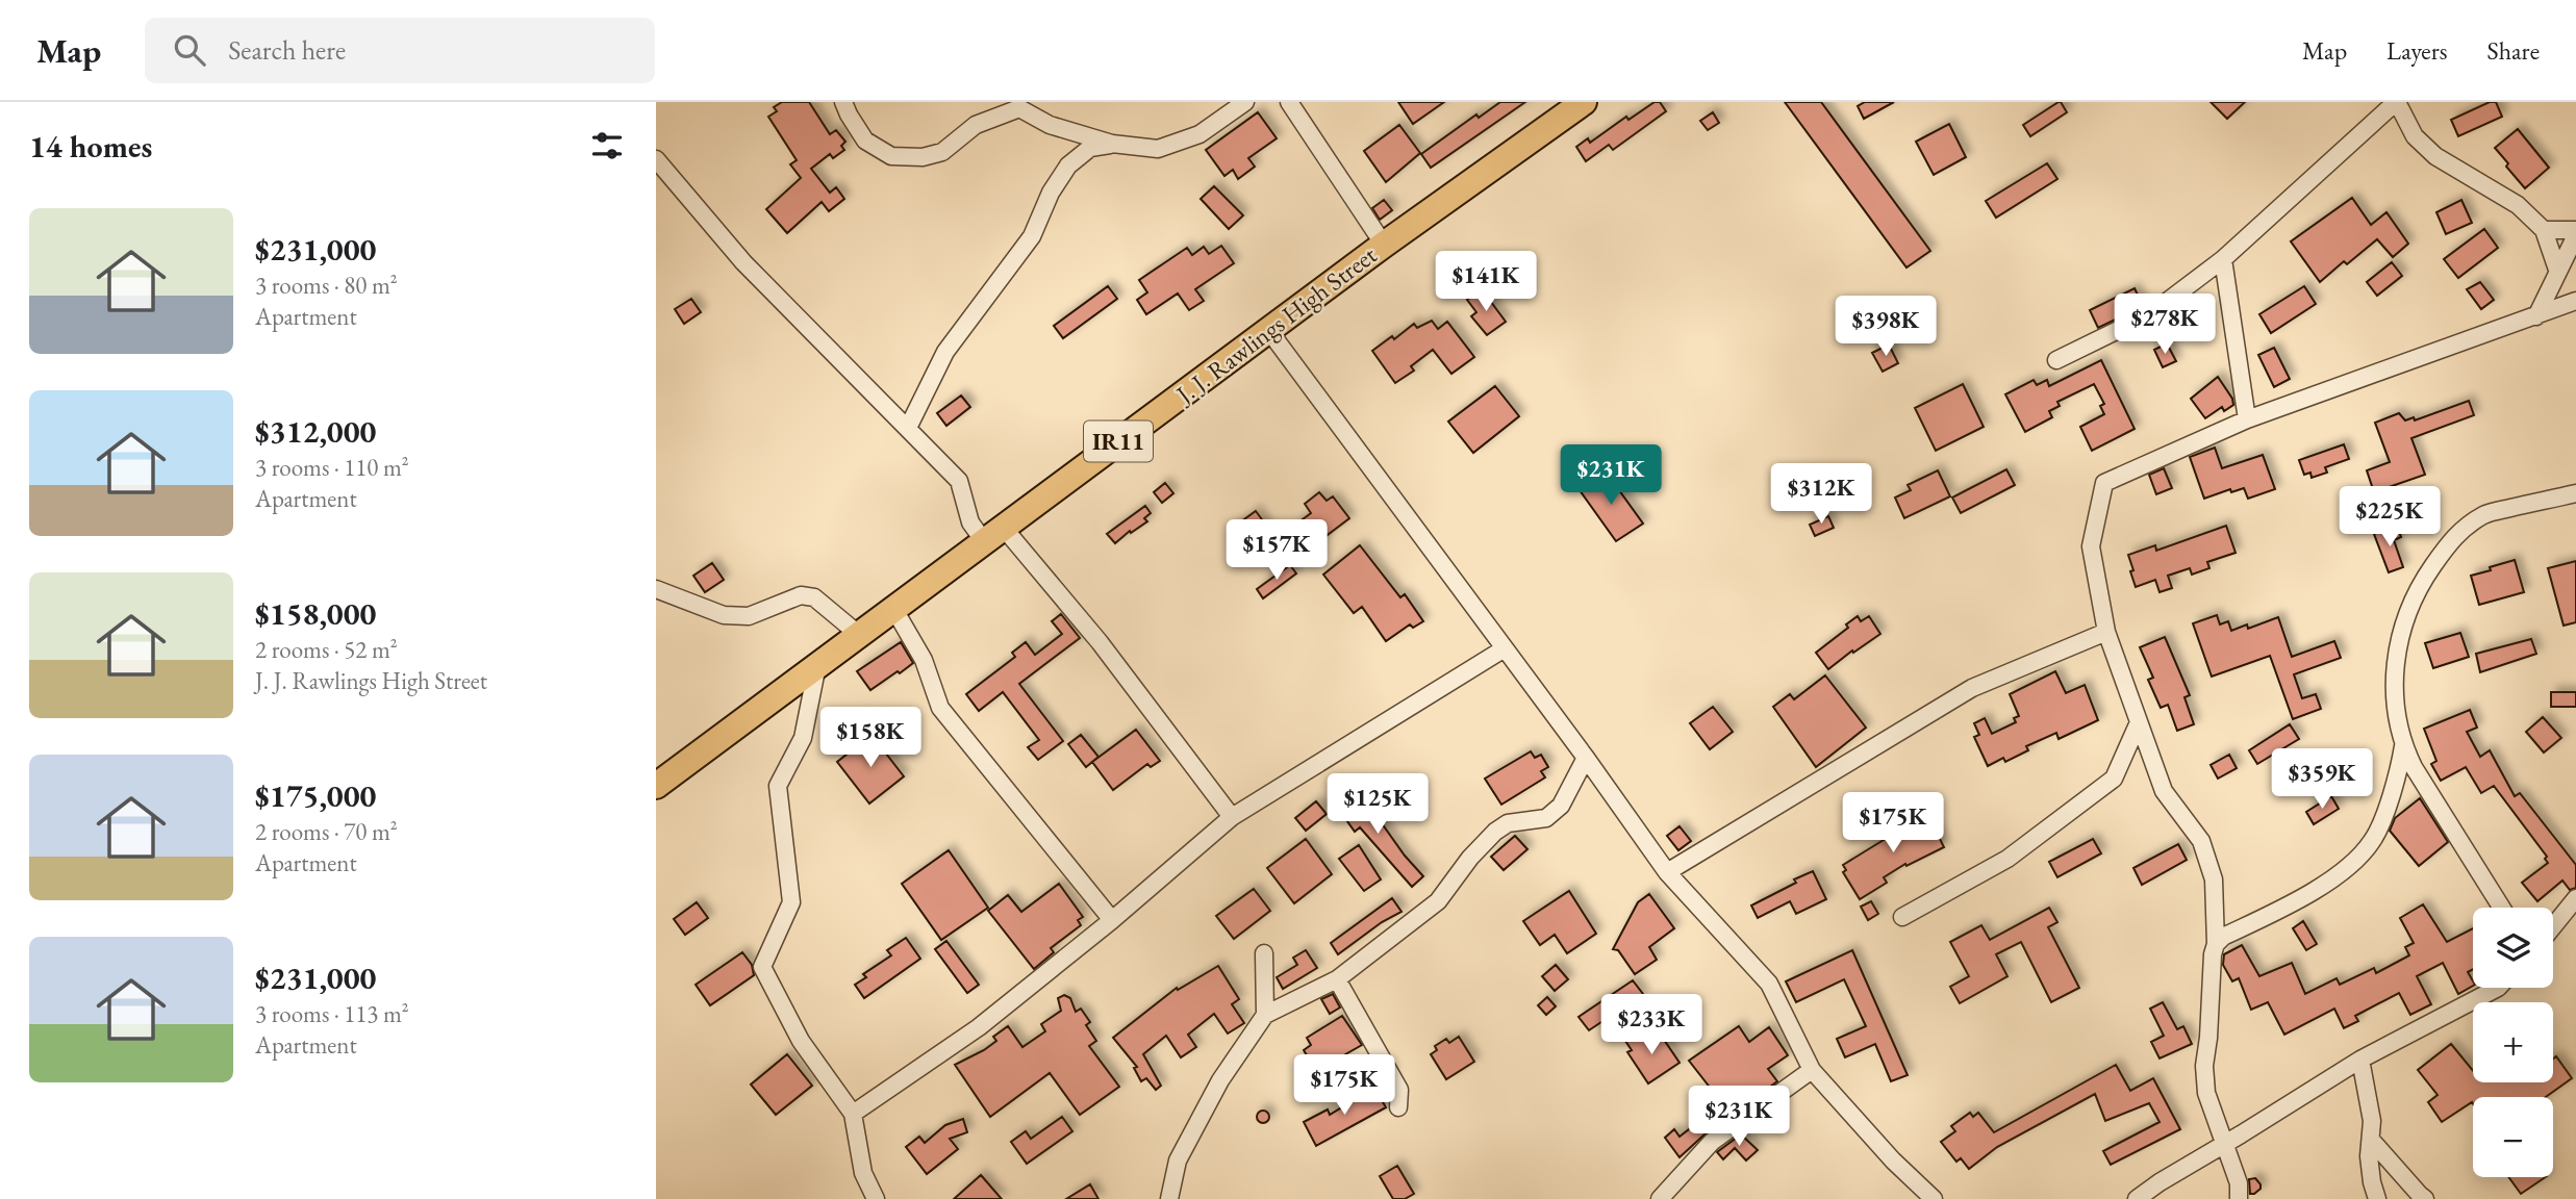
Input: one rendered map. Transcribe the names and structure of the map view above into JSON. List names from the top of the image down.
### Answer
{
  "streets": {
    "main road": ["J. J. Rawlings High Street", "IR11"]
  },
  "page": {
    "header": "Map",
    "search": "Search here",
    "nav": ["Map", "Layers", "Share"],
    "heading": "14 homes",
    "list": [
      {
        "name": "$231,000",
        "note": "3 rooms · 80 m² · Apartment"
      },
      {
        "name": "$312,000",
        "note": "3 rooms · 110 m² · Apartment"
      },
      {
        "name": "$158,000",
        "note": "2 rooms · 52 m² · J. J. Rawlings High Street"
      },
      {
        "name": "$175,000",
        "note": "2 rooms · 70 m² · Apartment"
      },
      {
        "name": "$231,000",
        "note": "3 rooms · 113 m² · Apartment"
      }
    ],
    "price": [
      "$141K",
      "$278K",
      "$398K",
      "$231K",
      "$312K",
      "$225K",
      "$157K",
      "$158K",
      "$359K",
      "$125K",
      "$175K",
      "$233K",
      "$175K",
      "$231K"
    ],
    "map_buttons": ["+", "−"]
  }
}
